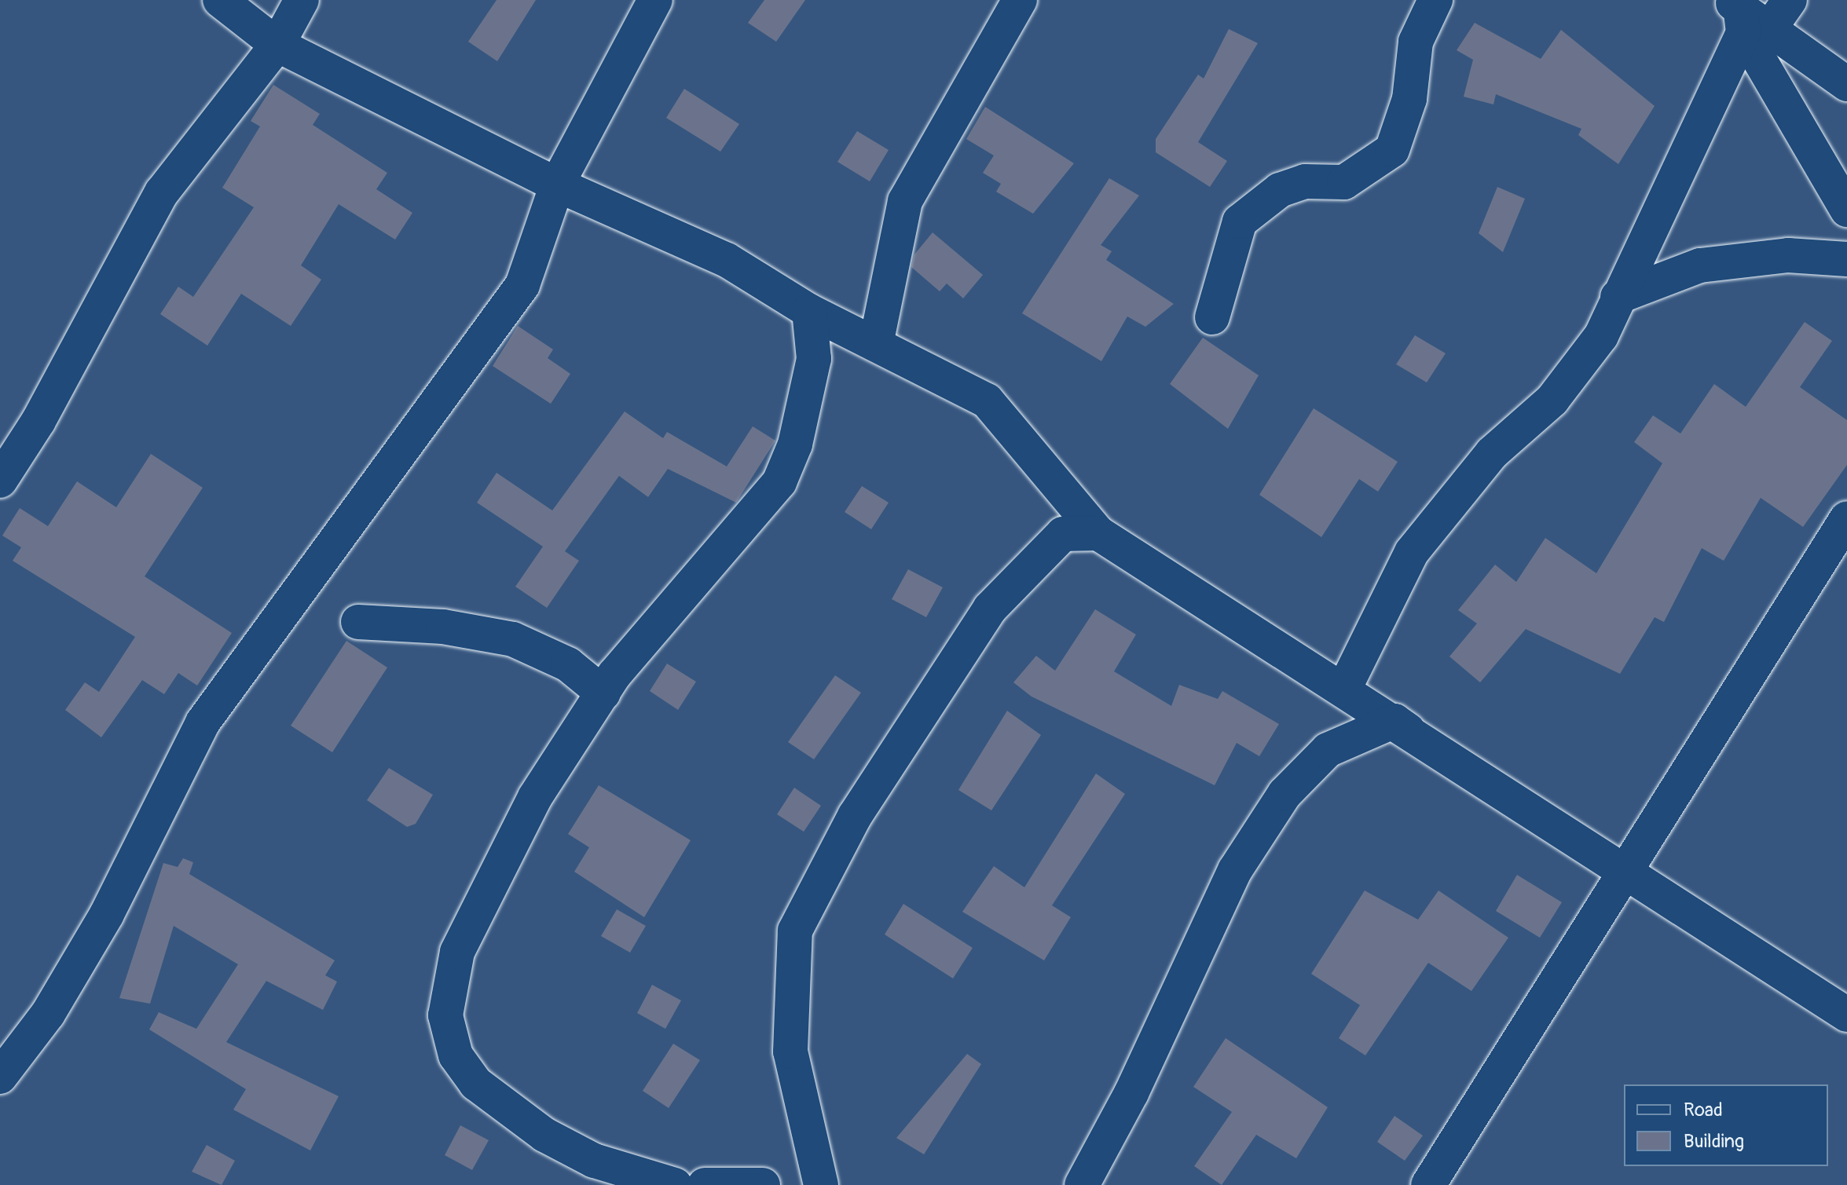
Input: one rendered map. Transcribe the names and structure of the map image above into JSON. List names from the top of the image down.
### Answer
{
  "legend": ["Road", "Building"]
}
